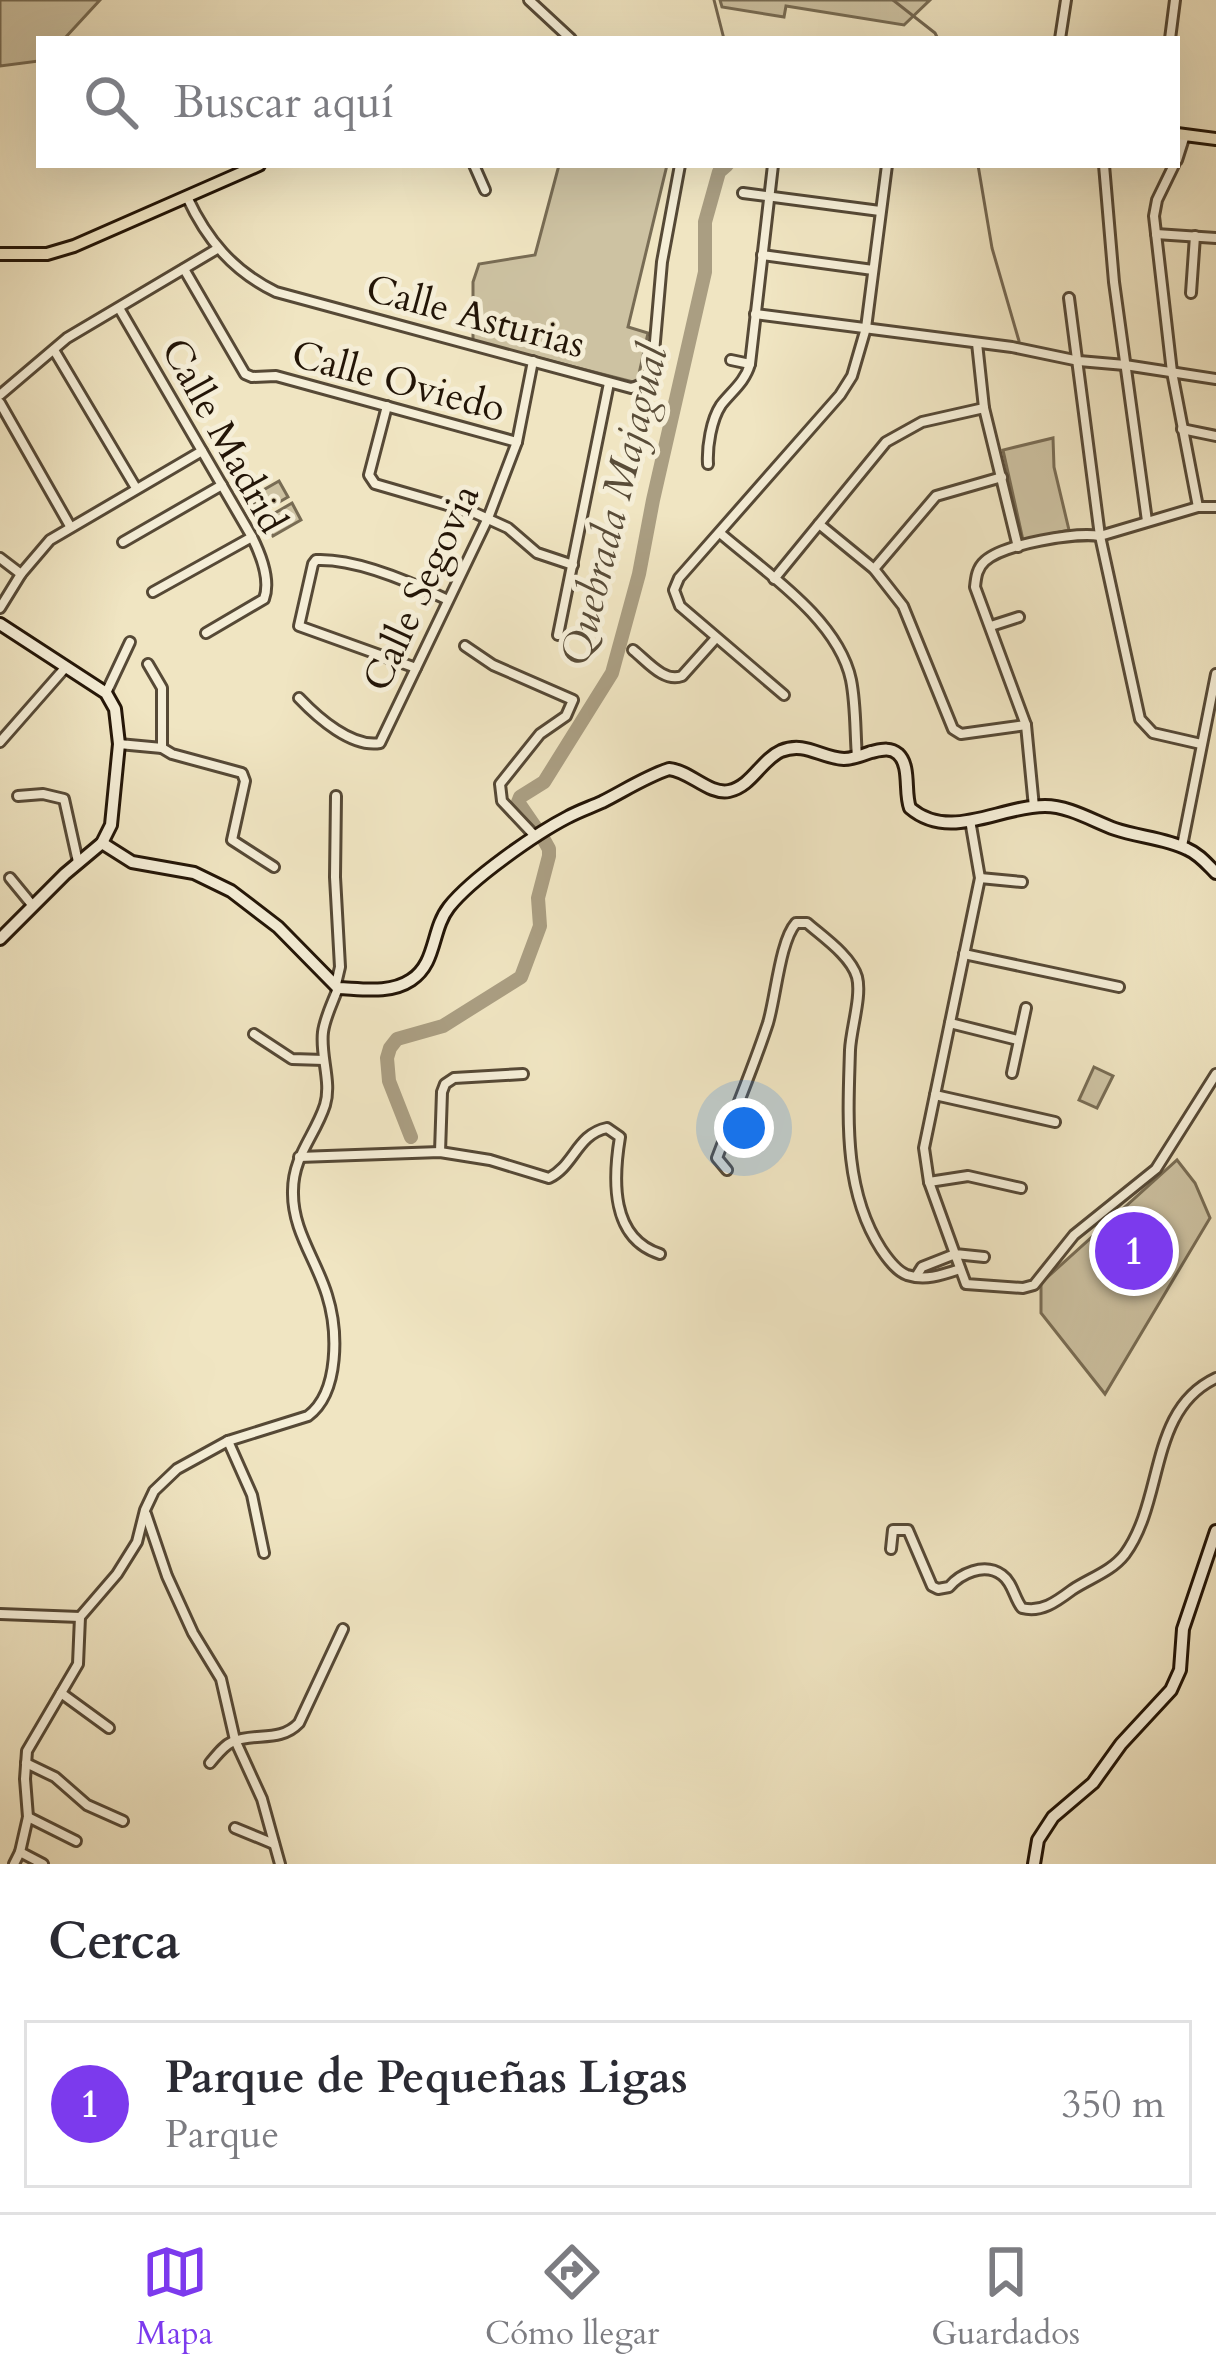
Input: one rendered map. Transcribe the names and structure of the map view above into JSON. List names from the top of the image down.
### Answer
{
  "streets": {
    "street": [
      "Calle Asturias",
      "Calle Oviedo",
      "Calle Madrid",
      "Calle Segovia"
    ]
  },
  "crossings": [
    ["Calle Asturias", "Calle Segovia"],
    ["Calle Oviedo", "Calle Segovia"]
  ],
  "water": ["Quebrada Majagual"],
  "page": {
    "search": "Buscar aquí",
    "pins": "1",
    "heading": "Cerca",
    "list": [
      {
        "mark": "1",
        "name": "Parque de Pequeñas Ligas",
        "note": "Parque",
        "value": "350 m"
      }
    ],
    "nav": ["Mapa", "Cómo llegar", "Guardados"]
  }
}
